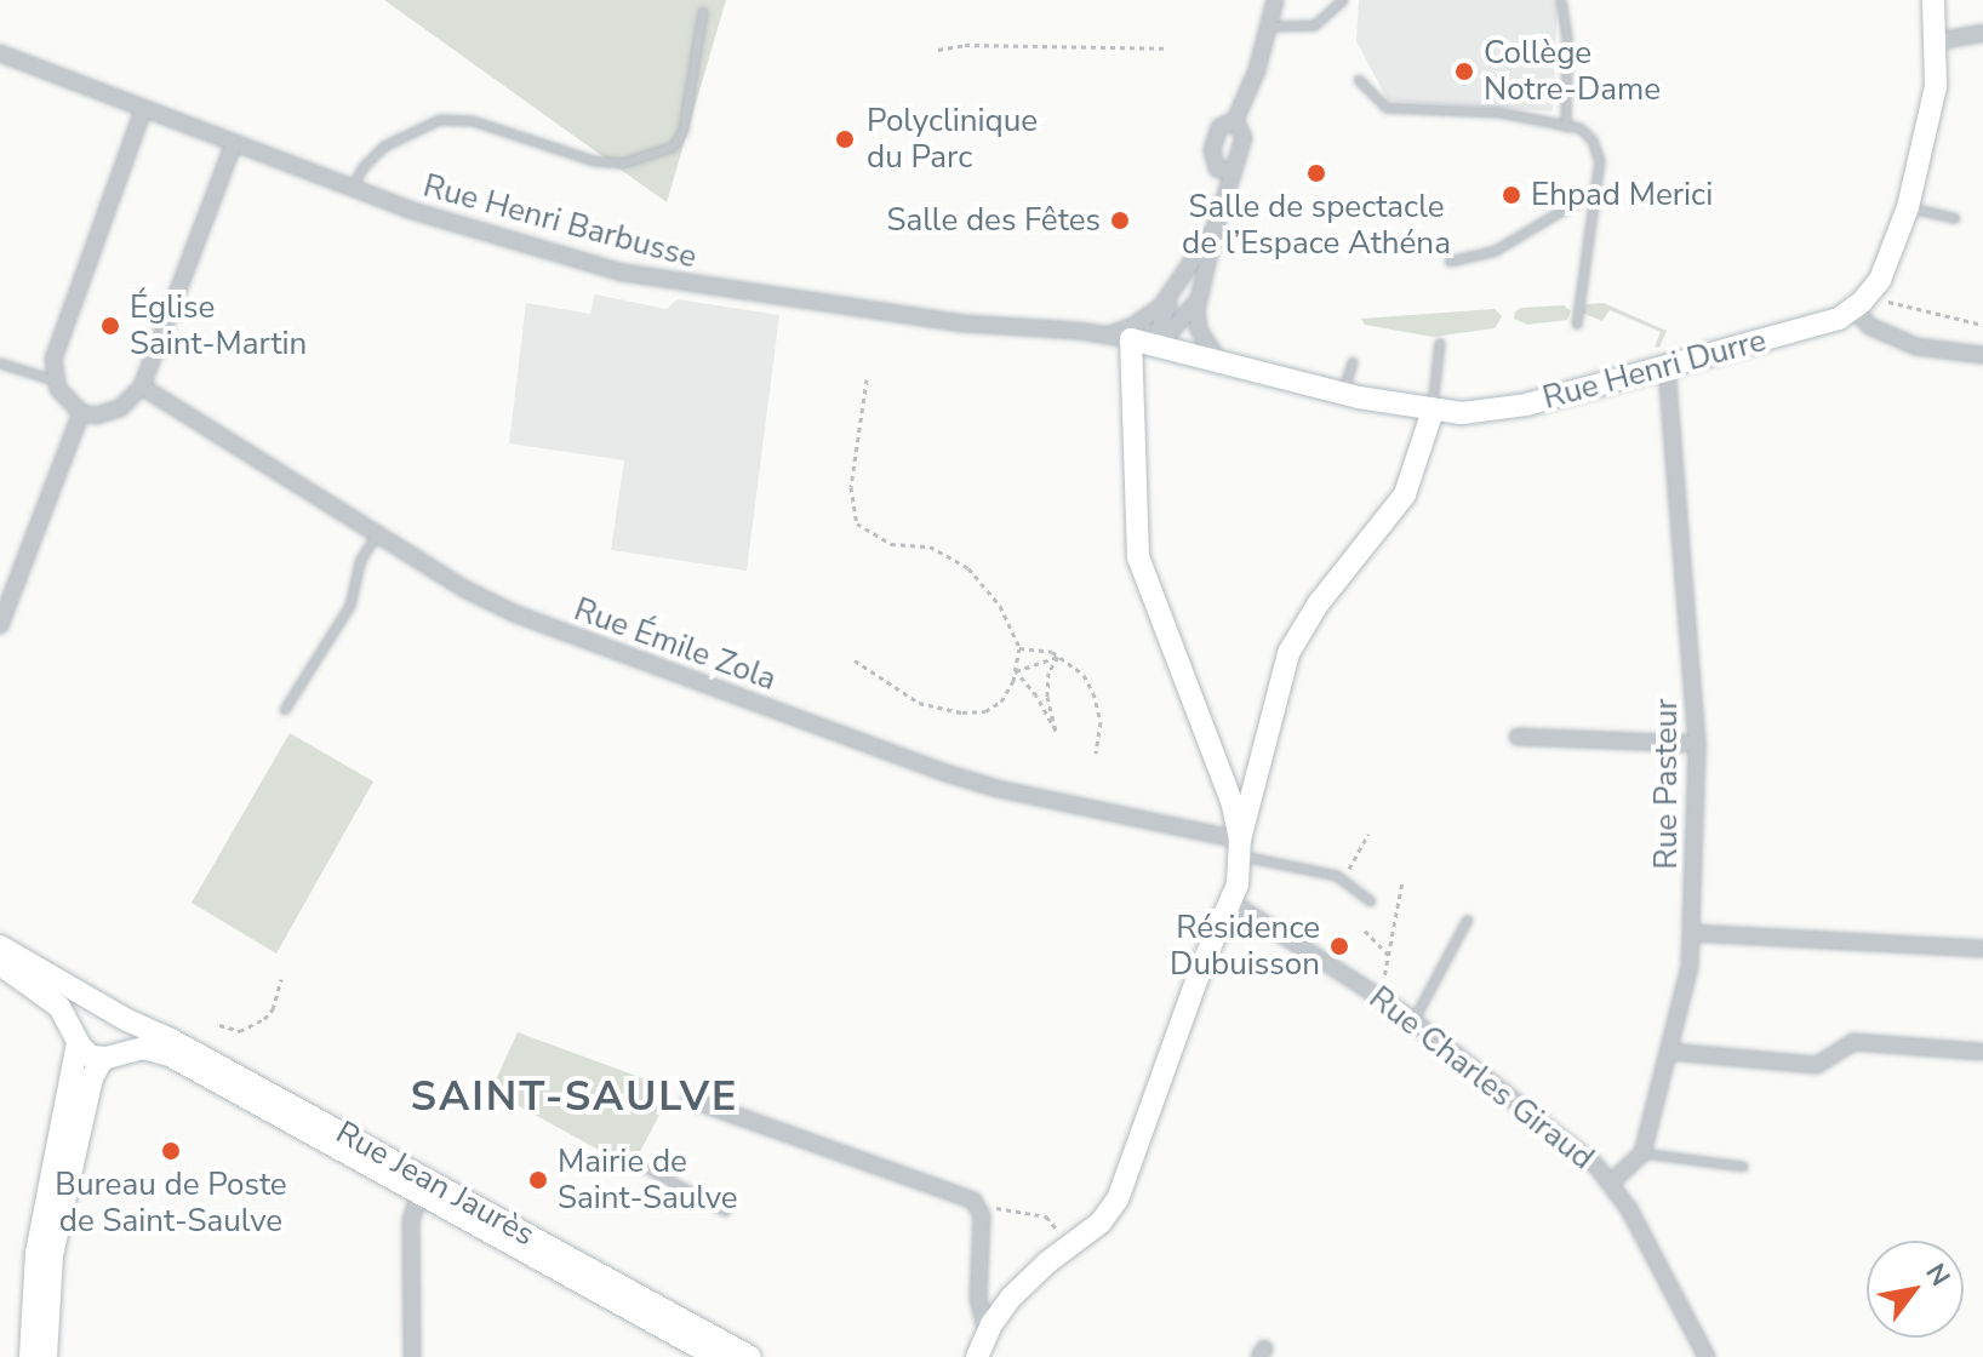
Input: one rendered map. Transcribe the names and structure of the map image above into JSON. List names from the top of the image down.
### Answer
{
  "streets": {
    "street": [
      "Rue Henri Barbusse",
      "Rue Henri Durre",
      "Rue Émile Zola",
      "Rue Pasteur",
      "Rue Charles Giraud",
      "Rue Jean Jaurès"
    ]
  },
  "crossings": [
    ["Rue Henri Barbusse", "Rue Henri Durre"],
    ["Rue Henri Durre", "Rue Pasteur"]
  ],
  "districts": ["SAINT-SAULVE"],
  "places": [
    "Collège Notre-Dame",
    "Polyclinique du Parc",
    "Salle de spectacle de l’Espace Athéna",
    "Ehpad Merici",
    "Salle des Fêtes",
    "Église Saint-Martin",
    "Résidence Dubuisson",
    "Bureau de Poste de Saint-Saulve",
    "Mairie de Saint-Saulve"
  ],
  "north": "top right"
}
